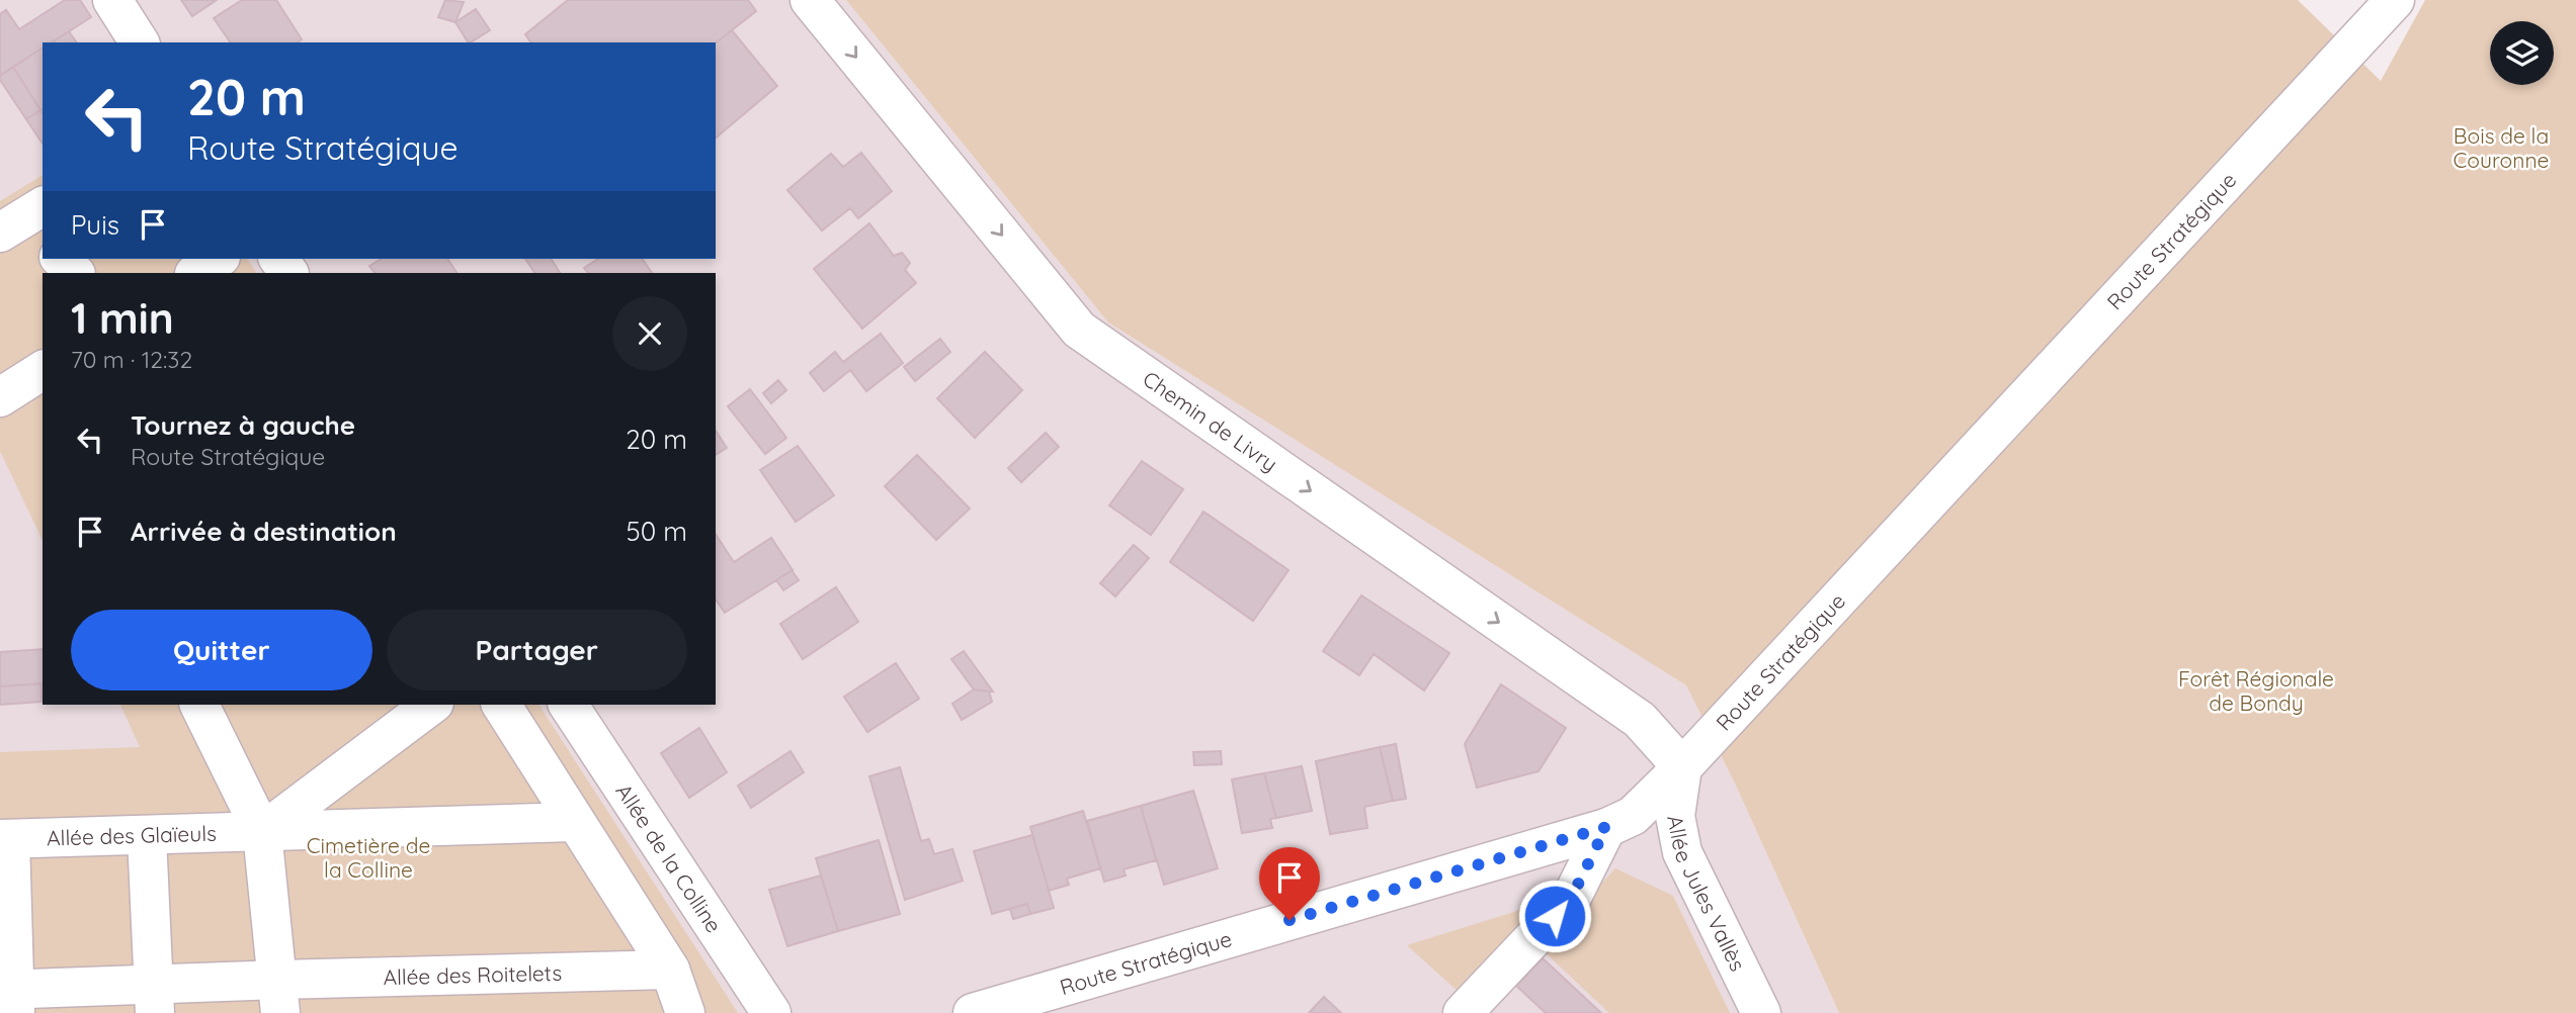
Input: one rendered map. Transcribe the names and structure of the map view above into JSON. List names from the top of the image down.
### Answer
{
  "streets": {
    "street": [
      "Route Stratégique",
      "Chemin de Livry",
      "Allée des Glaïeuls",
      "Allée de la Colline",
      "Allée Jules Vallès",
      "Allée des Roitelets"
    ]
  },
  "crossings": [
    ["Route Stratégique", "Chemin de Livry"],
    ["Route Stratégique", "Allée Jules Vallès"],
    ["Chemin de Livry", "Allée Jules Vallès"]
  ],
  "one_way": ["Chemin de Livry"],
  "parks": ["Bois de la Couronne", "Forêt Régionale de Bondy", "Cimetière de la Colline"],
  "page": {
    "turn": ["20 m", "Route Stratégique"],
    "then": "Puis",
    "heading": ["1 min", "70 m · 12:32"],
    "list": [
      {
        "name": "Tournez à gauche",
        "note": "Route Stratégique",
        "value": "20 m"
      },
      {
        "name": "Arrivée à destination",
        "value": "50 m"
      }
    ],
    "buttons": ["Quitter", "Partager"]
  }
}
